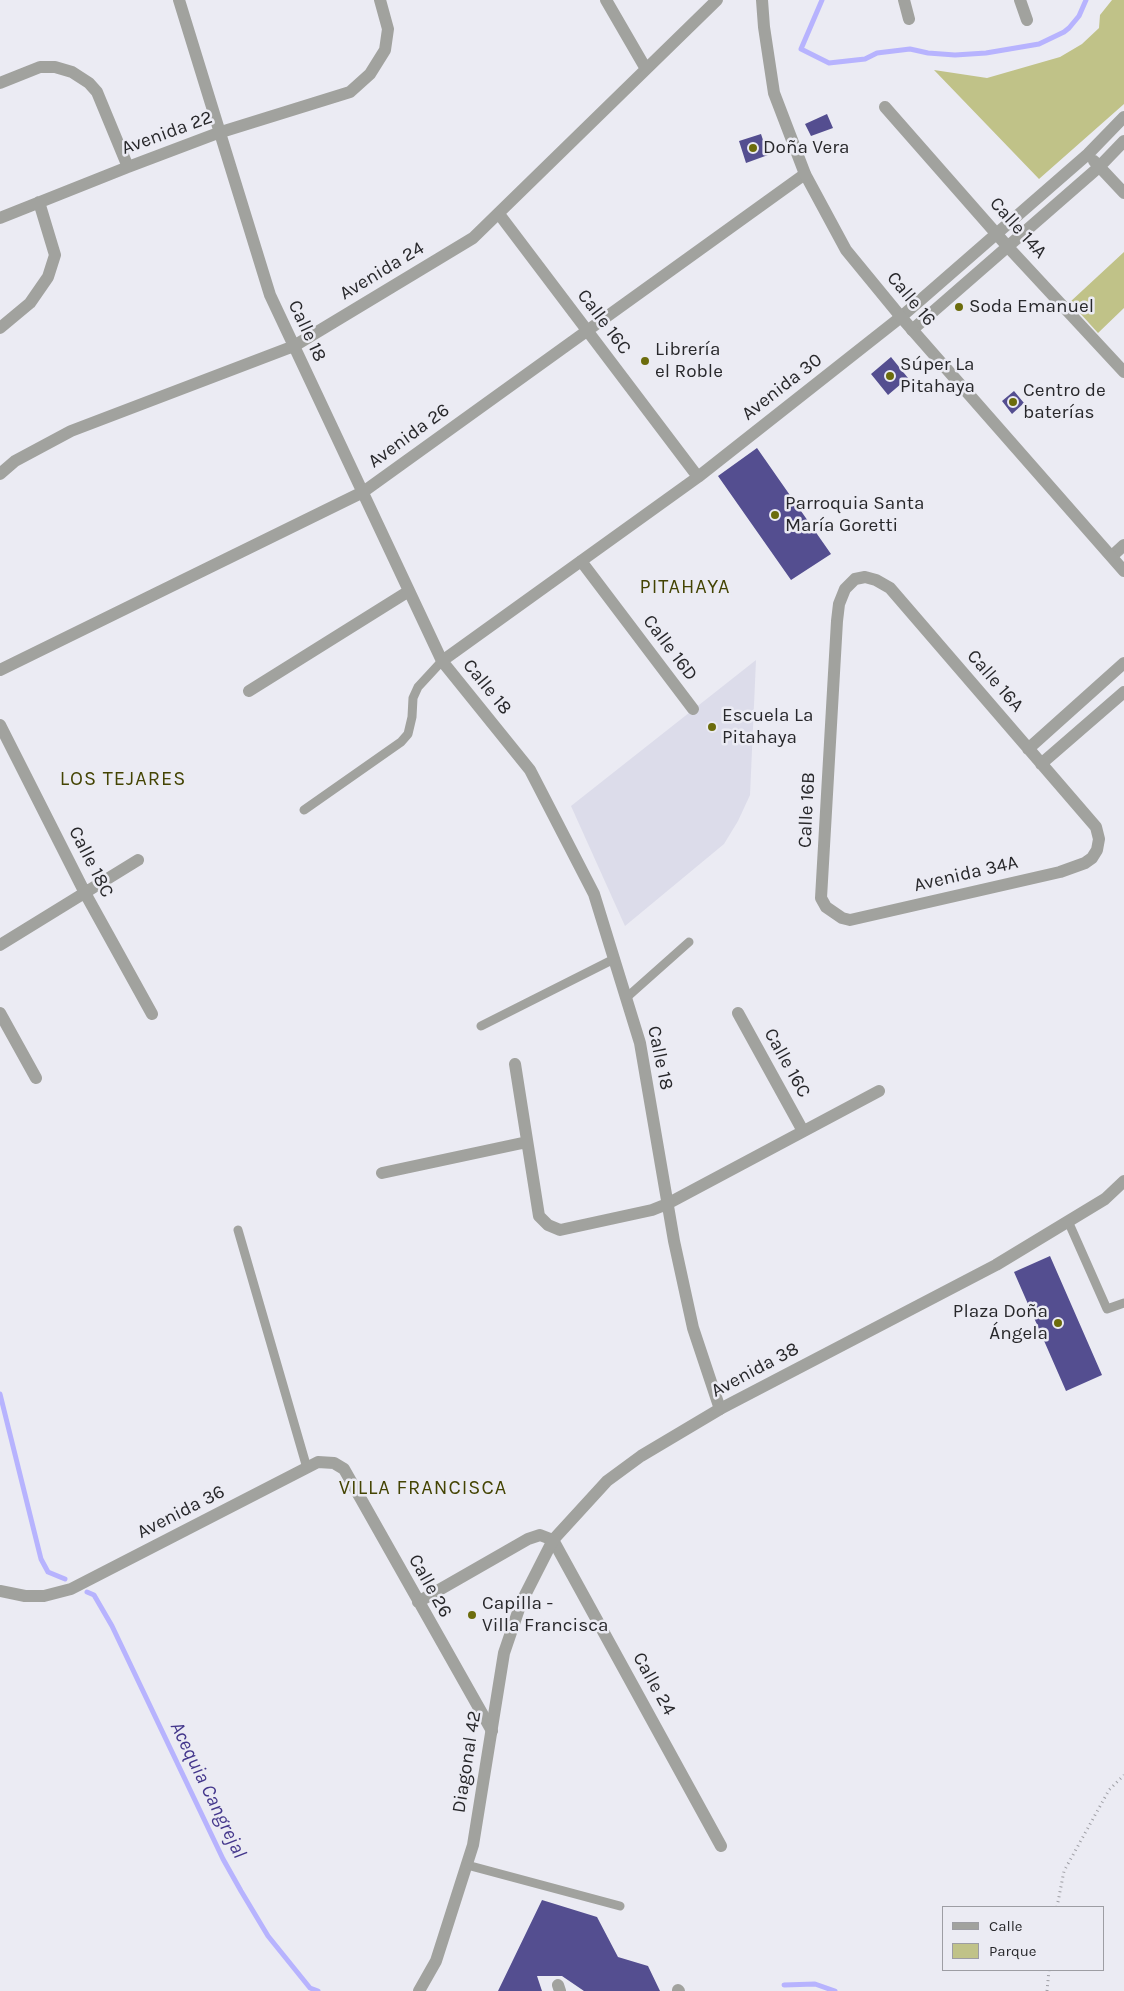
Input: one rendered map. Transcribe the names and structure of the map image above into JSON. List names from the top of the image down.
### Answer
{
  "streets": {
    "street": [
      "Avenida 22",
      "Calle 14A",
      "Avenida 24",
      "Calle 16",
      "Calle 16C",
      "Calle 18",
      "Avenida 30",
      "Avenida 26",
      "Calle 16D",
      "Calle 16A",
      "Calle 16B",
      "Calle 18C",
      "Avenida 34A",
      "Avenida 38",
      "Avenida 36",
      "Calle 26",
      "Calle 24",
      "Diagonal 42"
    ]
  },
  "crossings": [
    ["Avenida 22", "Calle 18"],
    ["Calle 14A", "Avenida 30"],
    ["Avenida 24", "Calle 16C"],
    ["Avenida 24", "Calle 18"],
    ["Calle 16", "Avenida 30"],
    ["Calle 16", "Avenida 26"],
    ["Calle 16C", "Avenida 30"],
    ["Calle 16C", "Avenida 26"],
    ["Calle 18", "Avenida 30"],
    ["Calle 18", "Avenida 26"],
    ["Calle 18", "Avenida 38"],
    ["Avenida 30", "Calle 16D"],
    ["Calle 16A", "Calle 16B"],
    ["Calle 16A", "Avenida 34A"],
    ["Calle 16B", "Avenida 34A"],
    ["Avenida 38", "Calle 24"],
    ["Avenida 38", "Diagonal 42"],
    ["Avenida 36", "Calle 26"],
    ["Calle 26", "Diagonal 42"],
    ["Calle 24", "Diagonal 42"]
  ],
  "districts": ["PITAHAYA", "LOS TEJARES", "VILLA FRANCISCA"],
  "water": ["Acequia Cangrejal"],
  "places": [
    "Doña Vera",
    "Soda Emanuel",
    "Librería el Roble",
    "Súper La Pitahaya",
    "Centro de baterías",
    "Parroquia Santa María Goretti",
    "Escuela La Pitahaya",
    "Plaza Doña Ángela",
    "Capilla - Villa Francisca"
  ],
  "legend": ["Calle", "Parque"]
}
